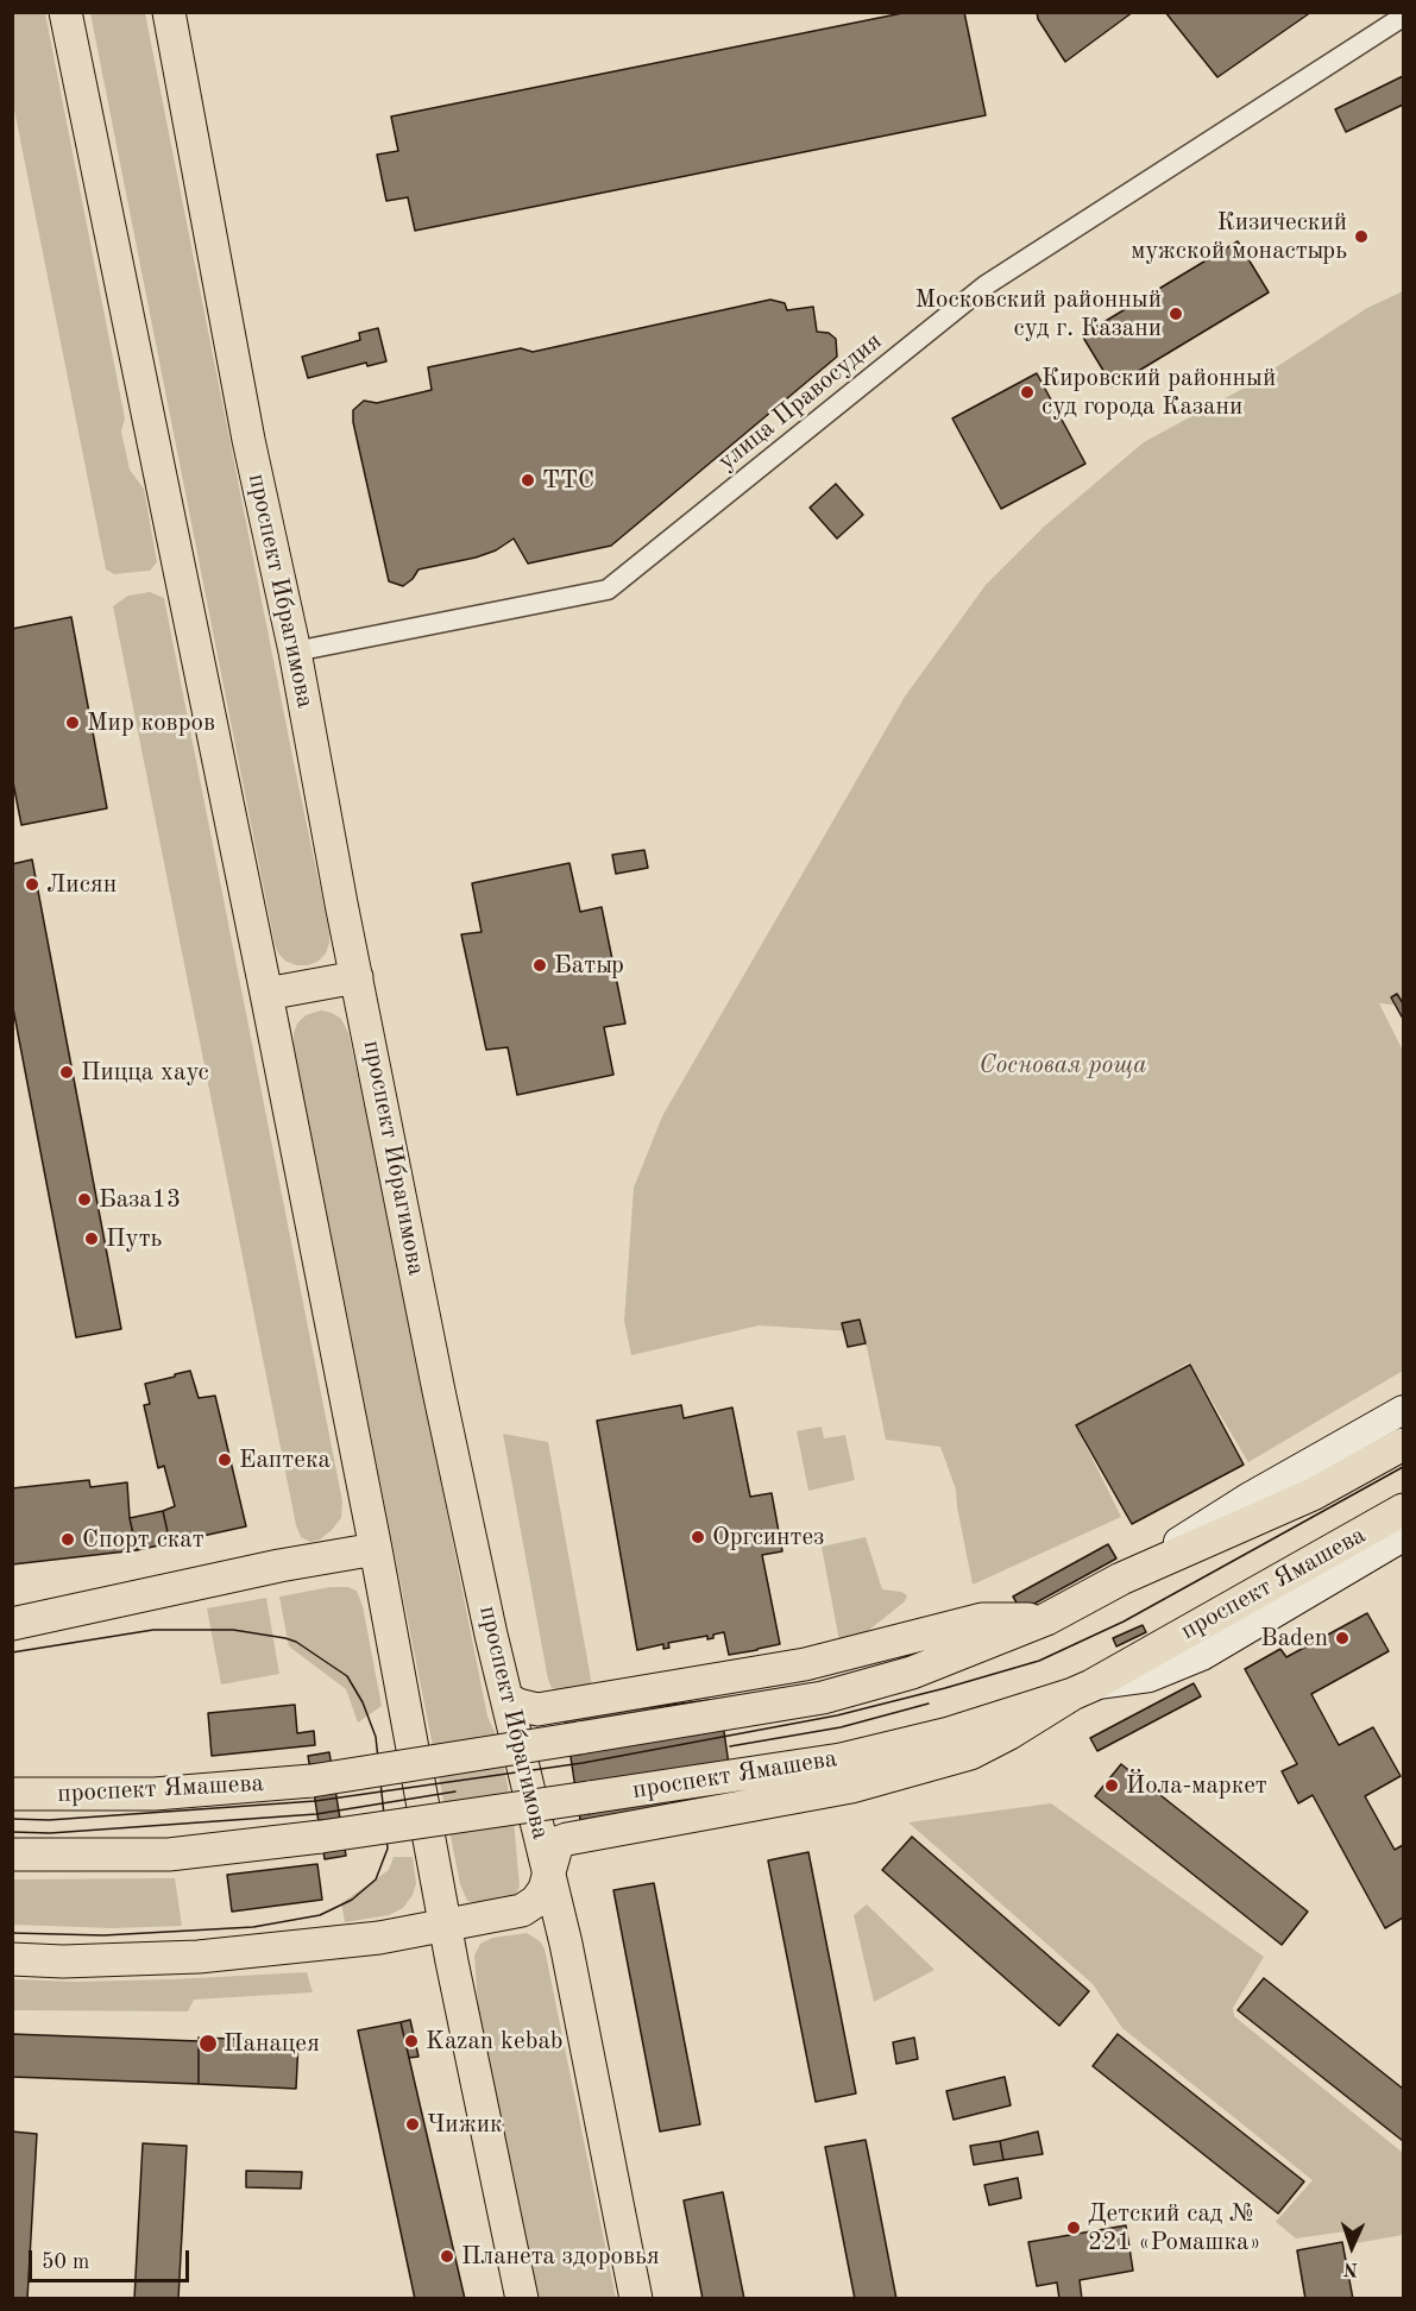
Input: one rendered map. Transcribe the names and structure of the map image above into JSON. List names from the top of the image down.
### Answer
{
  "streets": {
    "main road": ["проспект Ибрагимова", "проспект Ямашева"],
    "street": ["улица Правосудия"]
  },
  "crossings": [
    ["улица Правосудия", "проспект Ибрагимова"]
  ],
  "parks": ["Сосновая роща"],
  "places": [
    "Кизический мужской монастырь",
    "Московский районный суд г. Казани",
    "Кировский районный суд города Казани",
    "ТТС",
    "Мир ковров",
    "Лисян",
    "Батыр",
    "Пицца хаус",
    "База13",
    "Путь",
    "Еаптека",
    "Оргсинтез",
    "Спорт скат",
    "Baden",
    "Йола-маркет",
    "Kazan kebab",
    "Панацея",
    "Чижик",
    "Детский сад № 221 «Ромашка»",
    "Планета здоровья"
  ],
  "scale_bar": "50 m",
  "north": "bottom"
}
